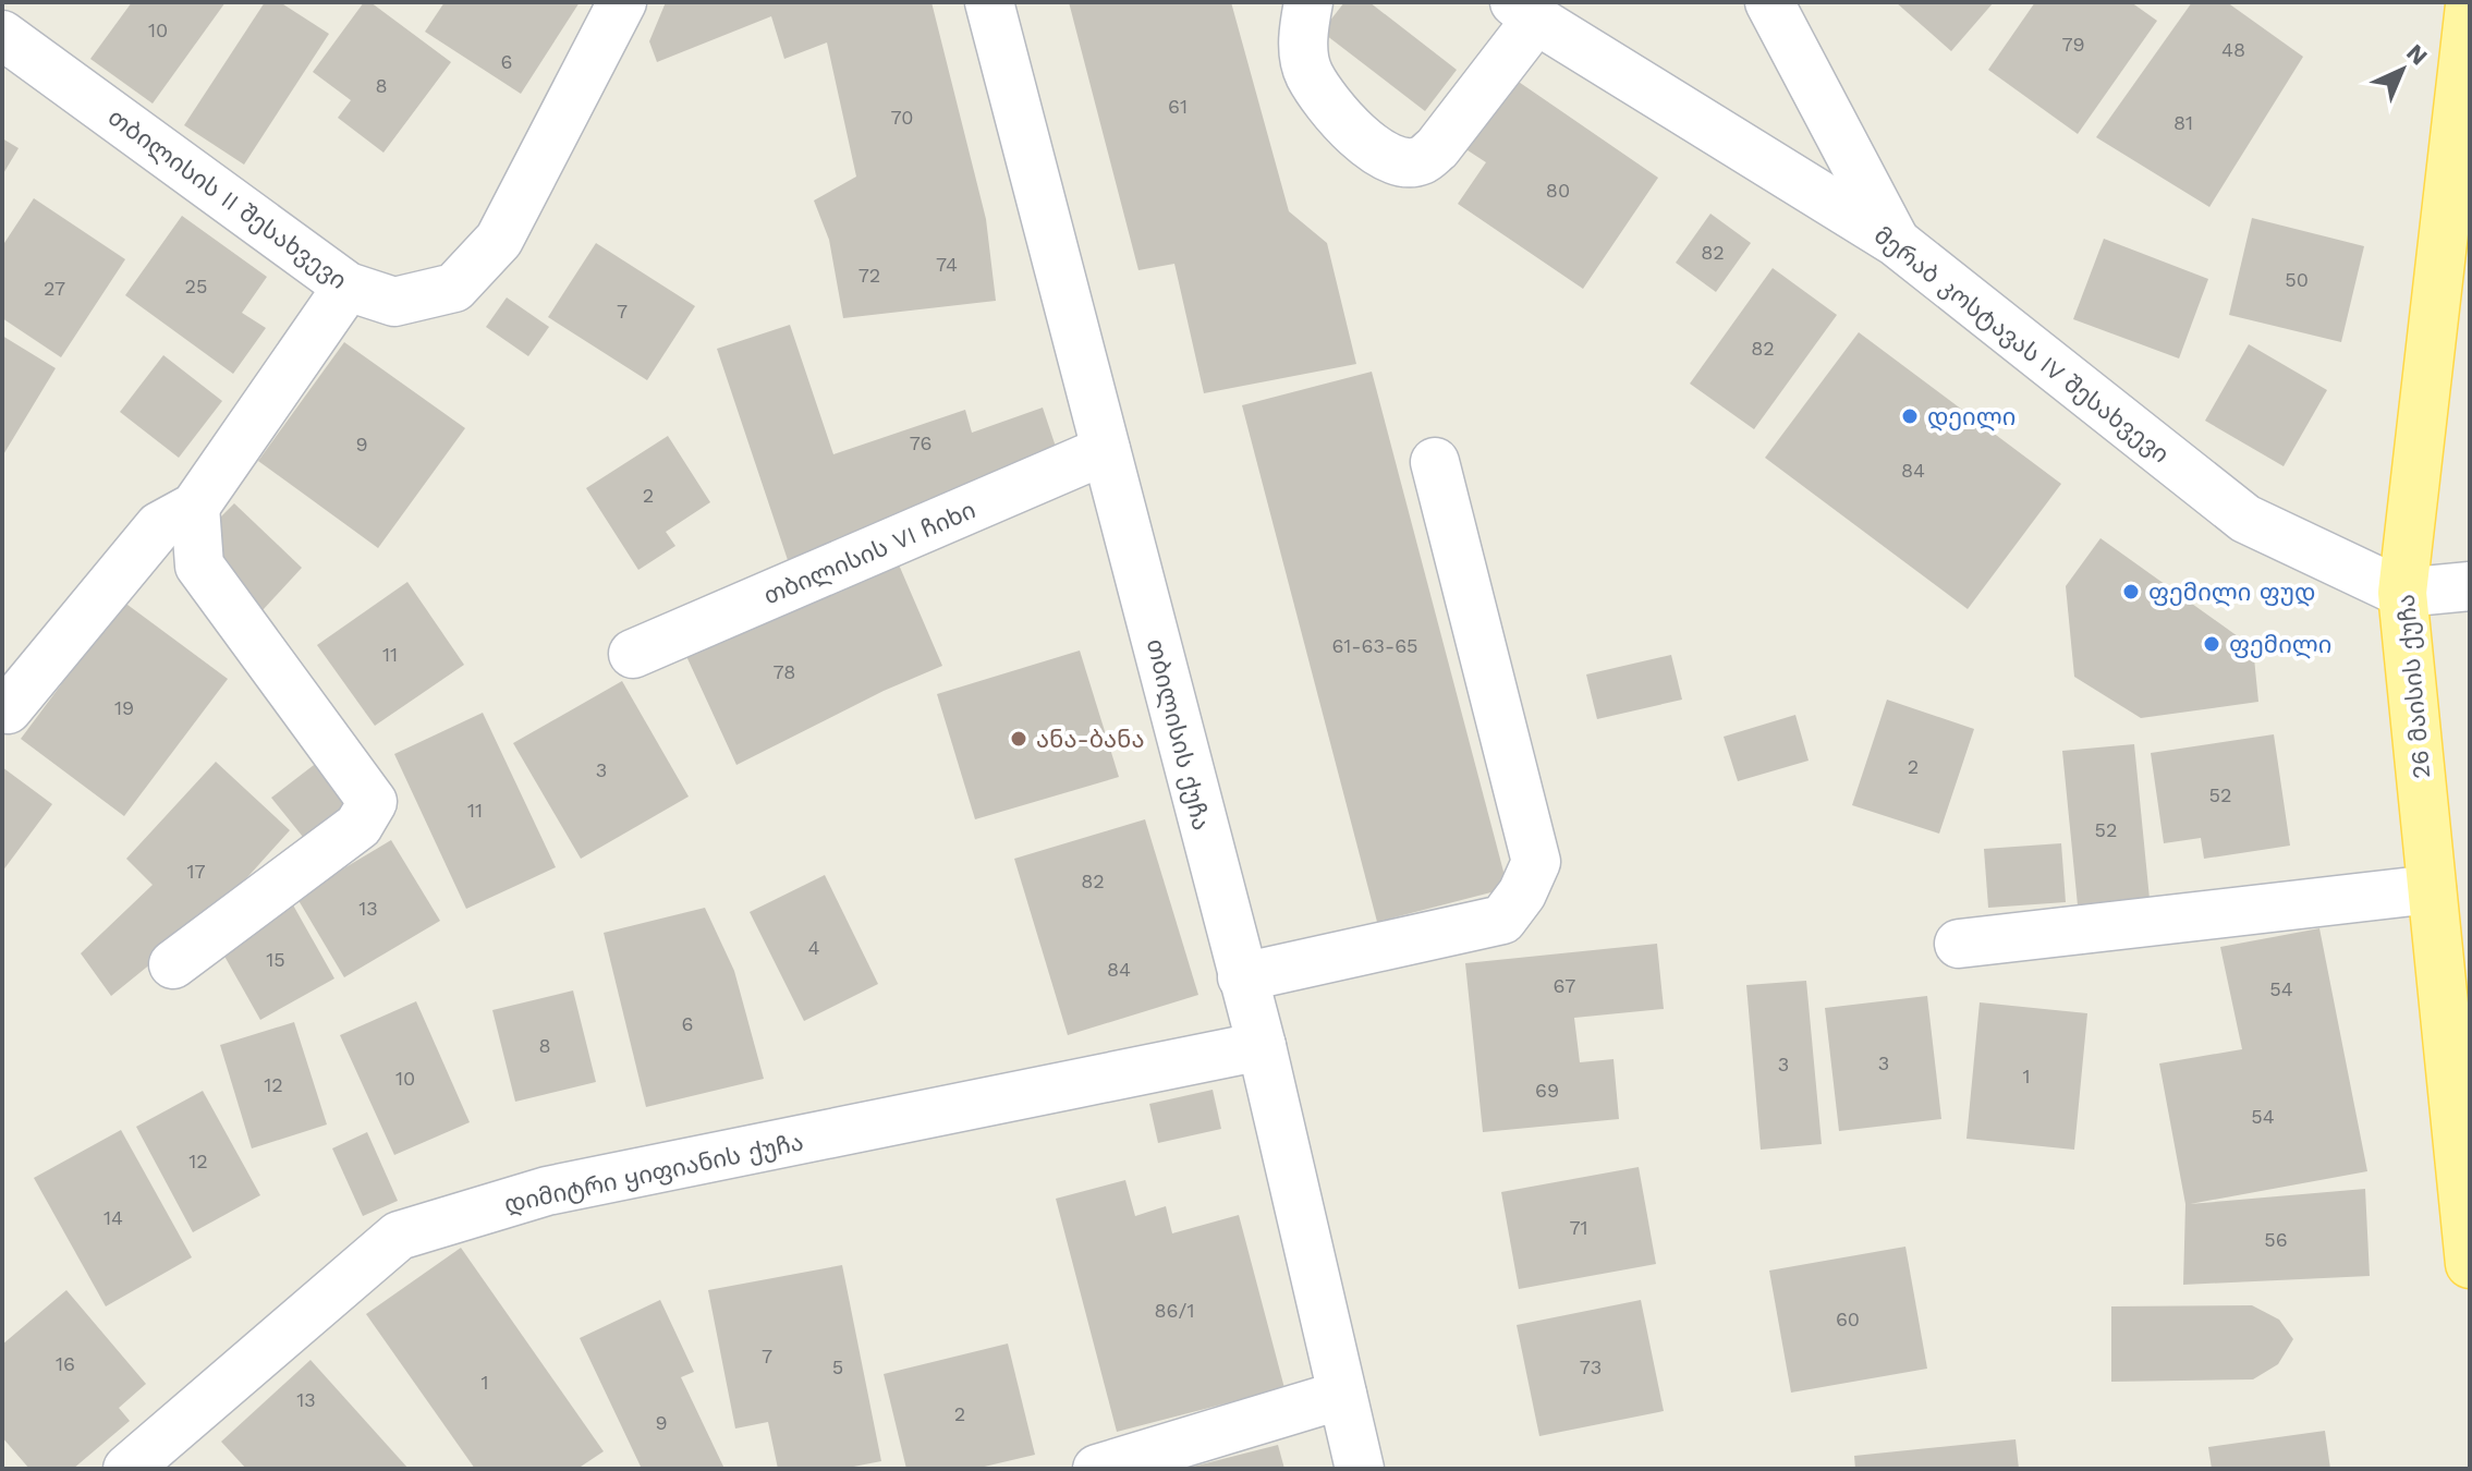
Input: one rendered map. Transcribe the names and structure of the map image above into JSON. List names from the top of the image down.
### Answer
{
  "streets": {
    "main road": ["26 მაისის ქუჩა"],
    "street": [
      "თბილისის II შესახვევი",
      "მერაბ კოსტავას IV შესახვევი",
      "თბილისის VI ჩიხი",
      "თბილისის ქუჩა",
      "დიმიტრი ყიფიანის ქუჩა"
    ]
  },
  "crossings": [
    ["მერაბ კოსტავას IV შესახვევი", "26 მაისის ქუჩა"],
    ["თბილისის VI ჩიხი", "თბილისის ქუჩა"],
    ["თბილისის ქუჩა", "დიმიტრი ყიფიანის ქუჩა"]
  ],
  "places": [
    "დეილი",
    "ფემილი ფუდ",
    "ფემილი",
    "ანა-ბანა"
  ],
  "house_numbers": [
    "10",
    "79",
    "48",
    "6",
    "8",
    "61",
    "70",
    "81",
    "80",
    "82",
    "74",
    "72",
    "50",
    "25",
    "27",
    "7",
    "82",
    "76",
    "9",
    "84",
    "2",
    "61-63-65",
    "11",
    "78",
    "19",
    "2",
    "3",
    "52",
    "11",
    "52",
    "17",
    "82",
    "13",
    "4",
    "15",
    "84",
    "67",
    "54",
    "6",
    "8",
    "3",
    "3",
    "1",
    "10",
    "12",
    "69",
    "54",
    "12",
    "14",
    "71",
    "56",
    "86/1",
    "60",
    "7",
    "16",
    "5",
    "73",
    "1",
    "13",
    "2",
    "9"
  ],
  "north": "top right"
}
